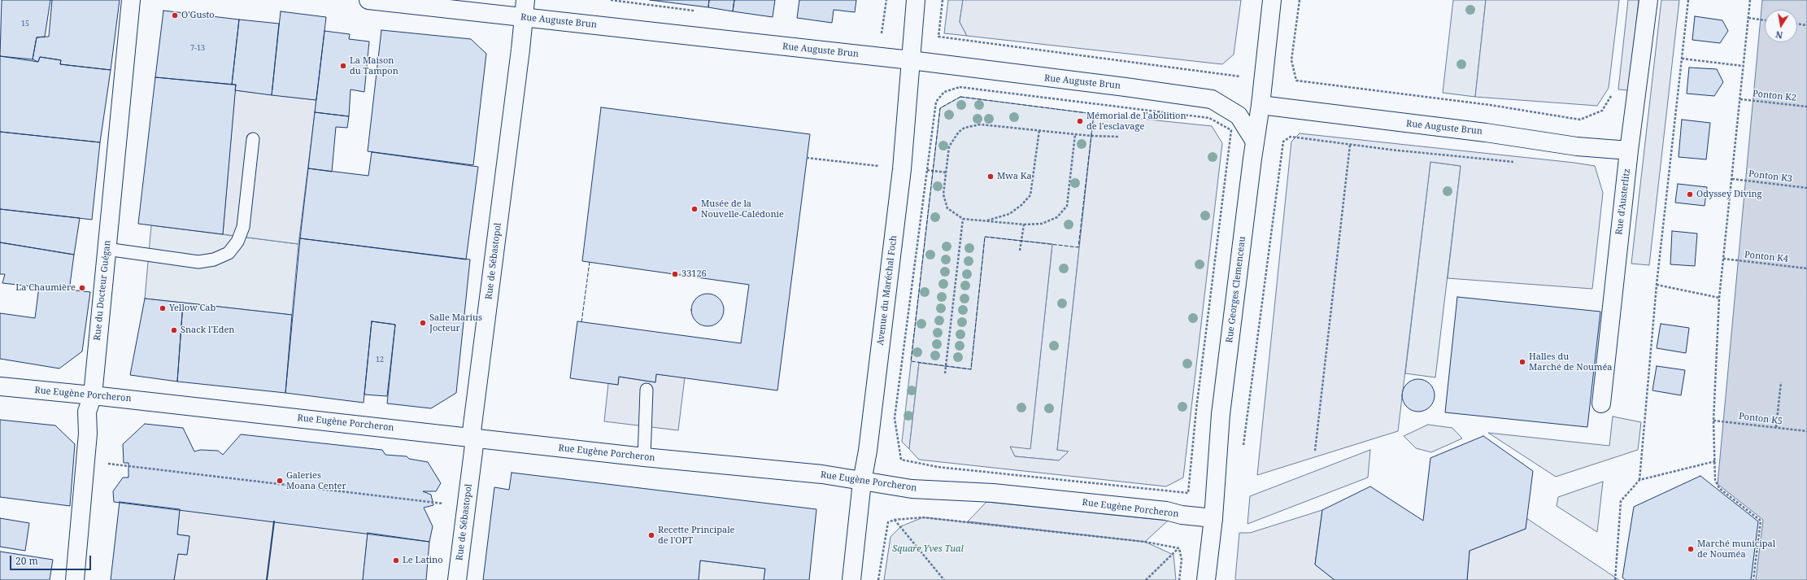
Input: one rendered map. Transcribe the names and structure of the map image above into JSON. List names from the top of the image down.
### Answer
{
  "streets": {
    "street": [
      "Rue Auguste Brun",
      "Rue d'Austerlitz",
      "Rue de Sébastopol",
      "Rue Georges Clemenceau",
      "Rue du Docteur Guégan",
      "Avenue du Maréchal Foch",
      "Rue Eugène Porcheron"
    ],
    "path": [
      "Ponton K2",
      "Ponton K3",
      "Ponton K4",
      "Ponton K5"
    ]
  },
  "crossings": [
    ["Rue Auguste Brun", "Rue d'Austerlitz"],
    ["Rue Auguste Brun", "Rue de Sébastopol"],
    ["Rue Auguste Brun", "Rue Georges Clemenceau"],
    ["Rue Auguste Brun", "Avenue du Maréchal Foch"],
    ["Rue de Sébastopol", "Rue Eugène Porcheron"],
    ["Rue Georges Clemenceau", "Rue Eugène Porcheron"],
    ["Rue du Docteur Guégan", "Rue Eugène Porcheron"],
    ["Avenue du Maréchal Foch", "Rue Eugène Porcheron"]
  ],
  "parks": ["Square Yves Tual"],
  "places": [
    "O'Gusto",
    "La Maison du Tampon",
    "Mémorial de l'abolition de l'esclavage",
    "Mwa Ka",
    "Odyssey Diving",
    "Musée de la Nouvelle-Calédonie",
    "33126",
    "La Chaumière",
    "Yellow Cab",
    "Salle Marius Jocteur",
    "Snack l'Eden",
    "Halles du Marché de Nouméa",
    "Galeries Moana Center",
    "Recette Principale de l'OPT",
    "Marché municipal de Nouméa",
    "Le Latino"
  ],
  "house_numbers": ["15", "7-13", "12"],
  "scale_bar": "20 m",
  "north": "bottom"
}
